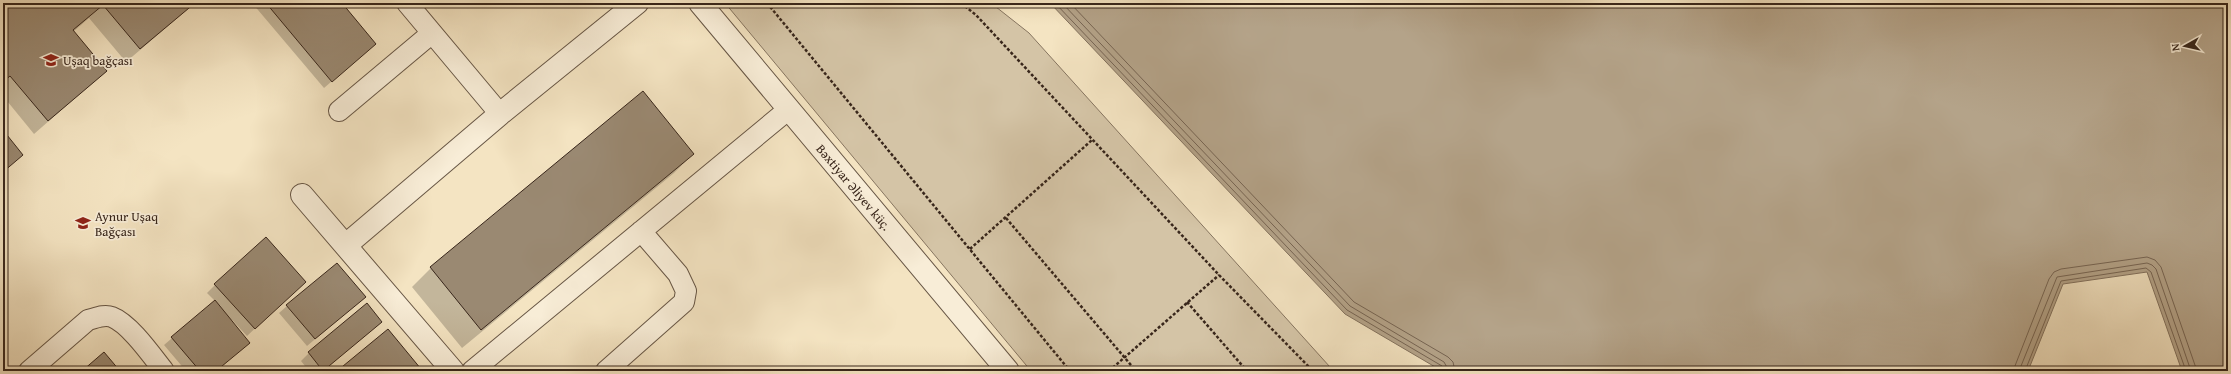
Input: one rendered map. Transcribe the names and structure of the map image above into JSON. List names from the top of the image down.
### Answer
{
  "streets": {
    "street": ["Bəxtiyar Əliyev küç."]
  },
  "places": {
    "school or university": ["Uşaq bağçası", "Aynur Uşaq Bağçası"]
  },
  "north": "left"
}
